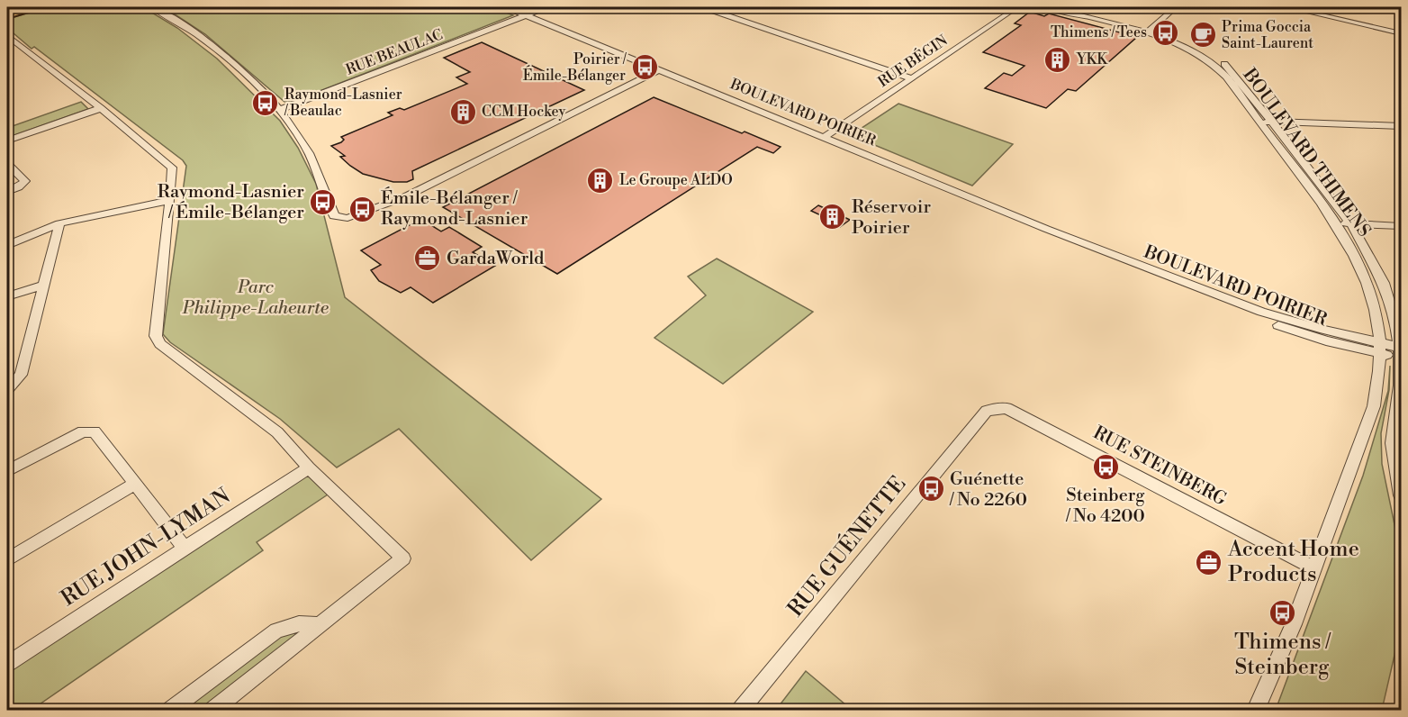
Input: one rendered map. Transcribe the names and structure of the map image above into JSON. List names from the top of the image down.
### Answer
{
  "streets": {
    "street": [
      "RUE BEAULAC",
      "RUE BÉGIN",
      "BOULEVARD POIRIER",
      "BOULEVARD THIMENS",
      "RUE STEINBERG",
      "RUE GUÉNETTE",
      "RUE JOHN-LYMAN"
    ]
  },
  "crossings": [
    ["RUE BEAULAC", "BOULEVARD POIRIER"],
    ["RUE BÉGIN", "BOULEVARD POIRIER"],
    ["BOULEVARD POIRIER", "BOULEVARD THIMENS"],
    ["BOULEVARD THIMENS", "RUE STEINBERG"],
    ["RUE STEINBERG", "RUE GUÉNETTE"]
  ],
  "parks": ["Parc Philippe-Laheurte"],
  "places": {
    "bus stop": [
      "Thimens / Tees",
      "Poirier / Émile-Bélanger",
      "Raymond-Lasnier / Beaulac",
      "Raymond-Lasnier / Émile-Bélanger",
      "Émile-Bélanger / Raymond-Lasnier",
      "Steinberg / No 4200",
      "Guénette / No 2260",
      "Thimens / Steinberg"
    ],
    "cafe": ["Prima Goccia Saint-Laurent"],
    "building": [
      "YKK",
      "CCM Hockey",
      "Le Groupe ALDO",
      "Réservoir Poirier"
    ],
    "office": ["GardaWorld", "Accent Home Products"]
  }
}
